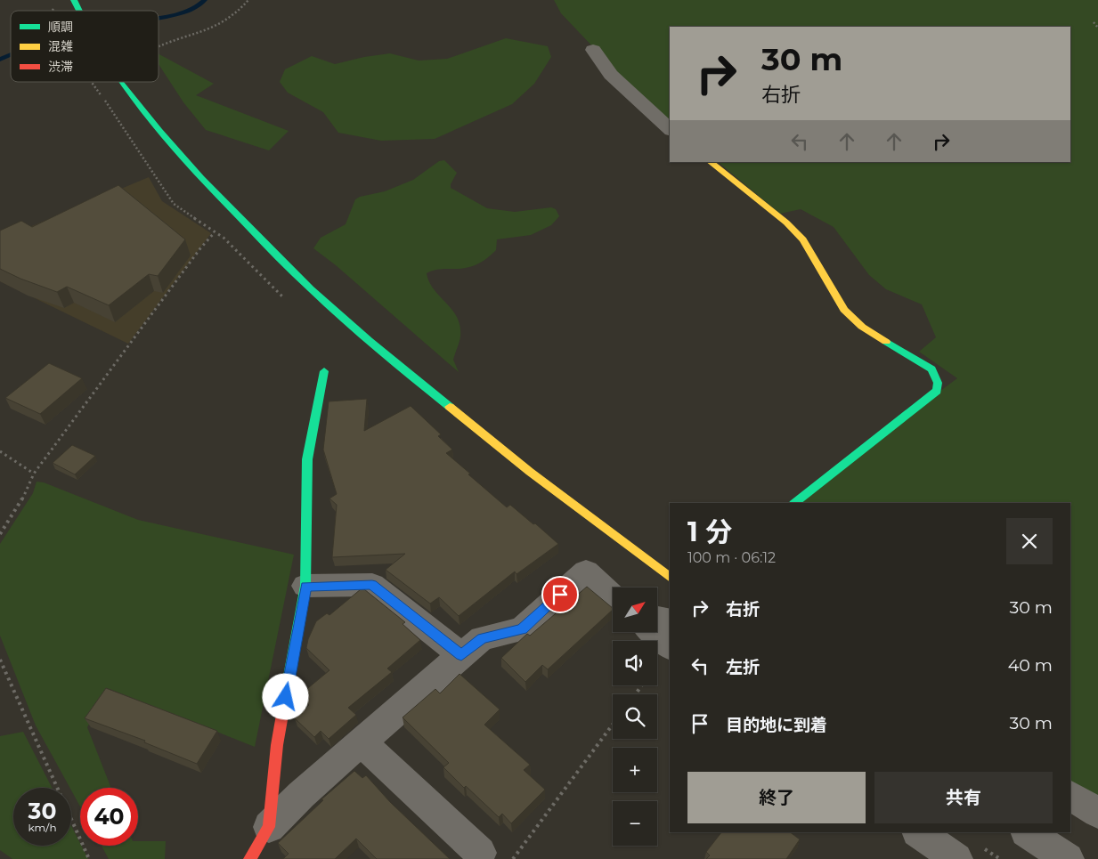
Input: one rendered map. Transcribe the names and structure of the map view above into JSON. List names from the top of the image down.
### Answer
{
  "legend": ["順調", "混雑", "渋滞"],
  "north": "top right",
  "page": {
    "turn": ["30 m", "右折"],
    "heading": ["1 分", "100 m · 06:12"],
    "list": [
      {
        "name": "右折",
        "value": "30 m"
      },
      {
        "name": "左折",
        "value": "40 m"
      },
      {
        "name": "目的地に到着",
        "value": "30 m"
      }
    ],
    "map_buttons": ["+", "−"],
    "buttons": ["終了", "共有"],
    "speed": "30 km/h",
    "limit": "40"
  }
}
